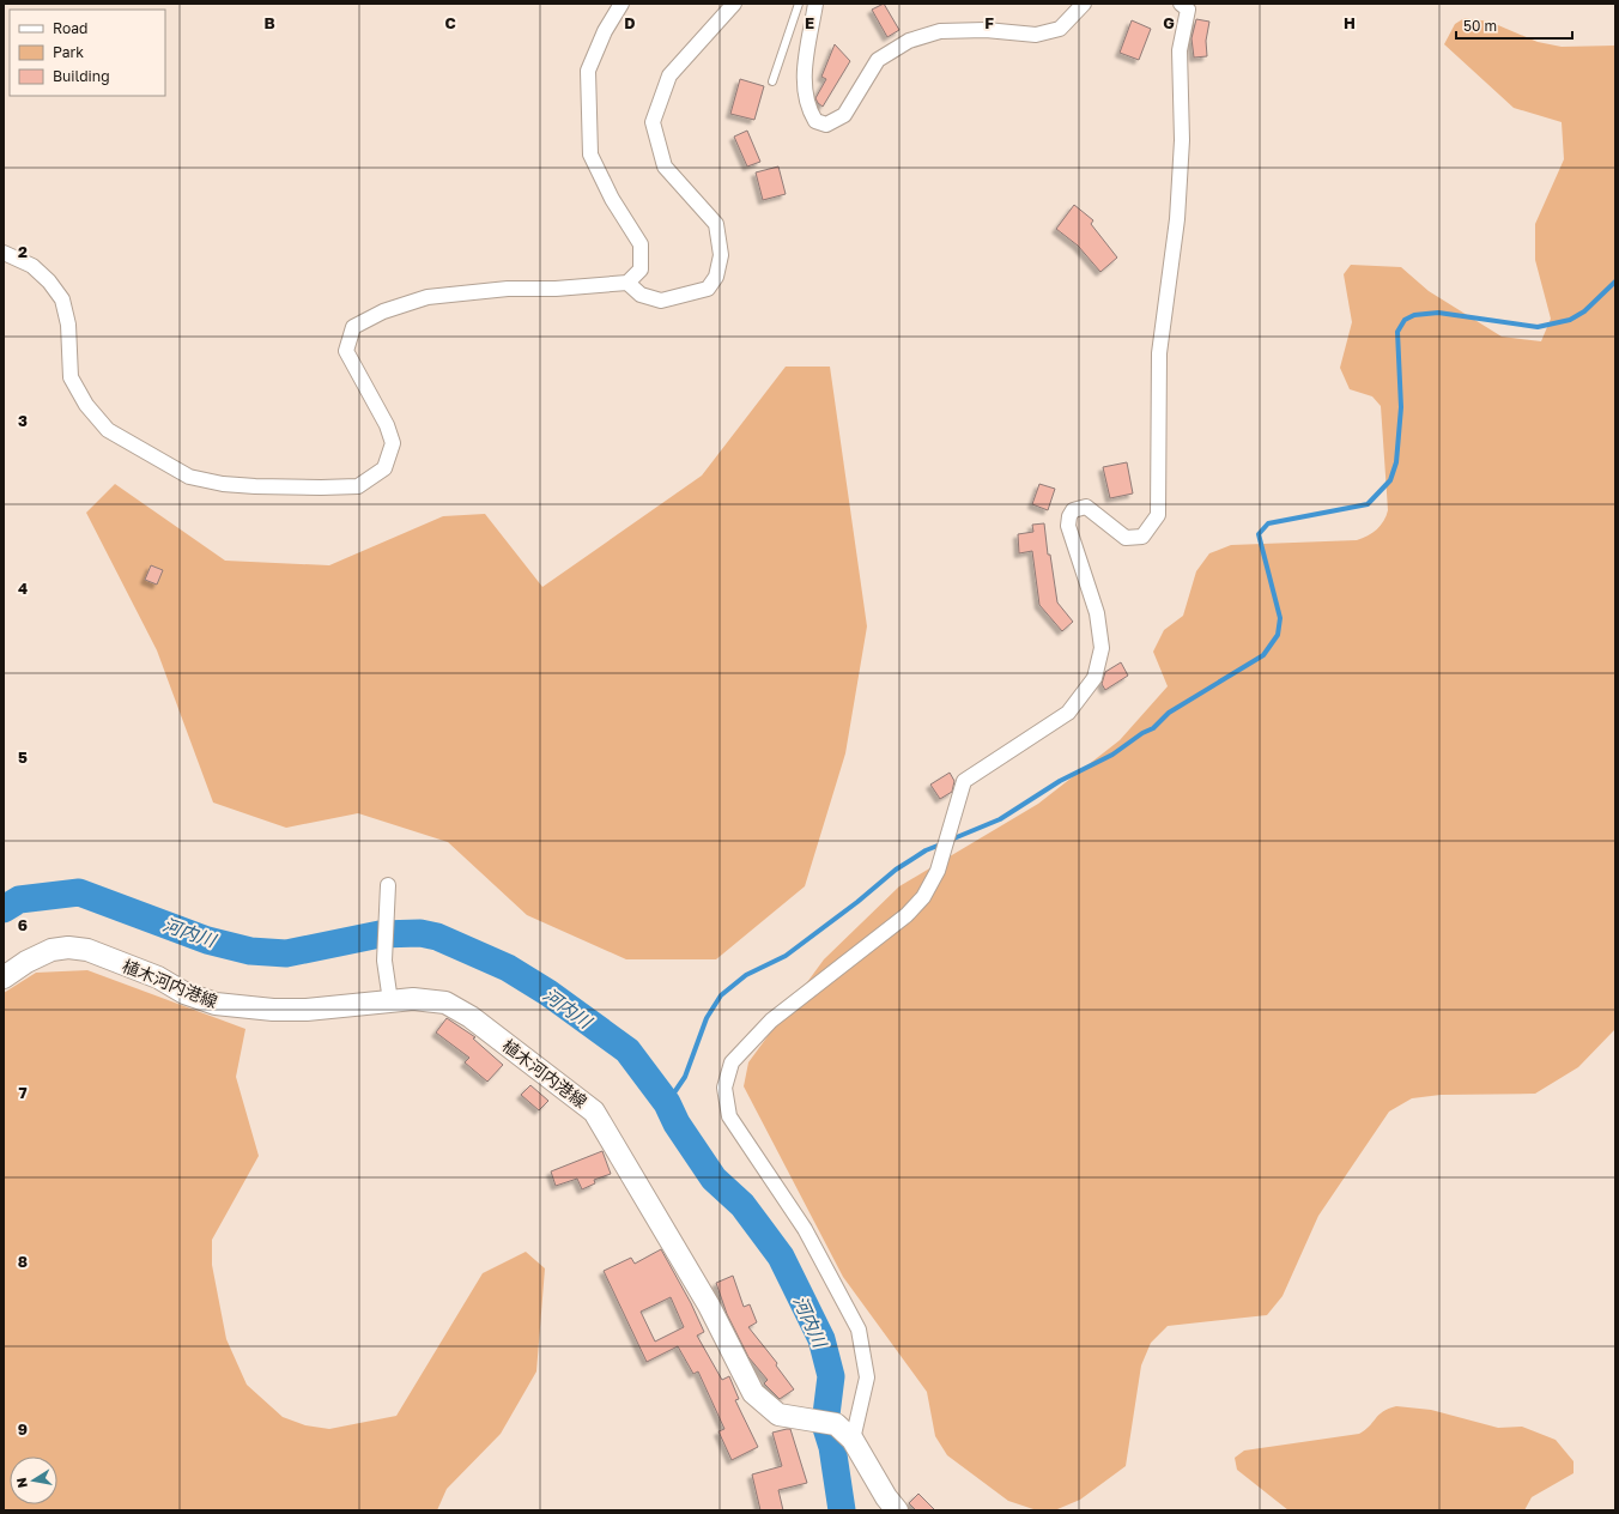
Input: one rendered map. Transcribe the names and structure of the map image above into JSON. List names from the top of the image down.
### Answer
{
  "streets": {
    "main road": ["植木河内港線"]
  },
  "water": ["河内川"],
  "legend": ["Road", "Park", "Building"],
  "scale_bar": "50 m",
  "north": "left",
  "grid": {
    "columns": [
      "B",
      "C",
      "D",
      "E",
      "F",
      "G",
      "H"
    ],
    "rows": [
      "2",
      "3",
      "4",
      "5",
      "6",
      "7",
      "8",
      "9"
    ]
  }
}
